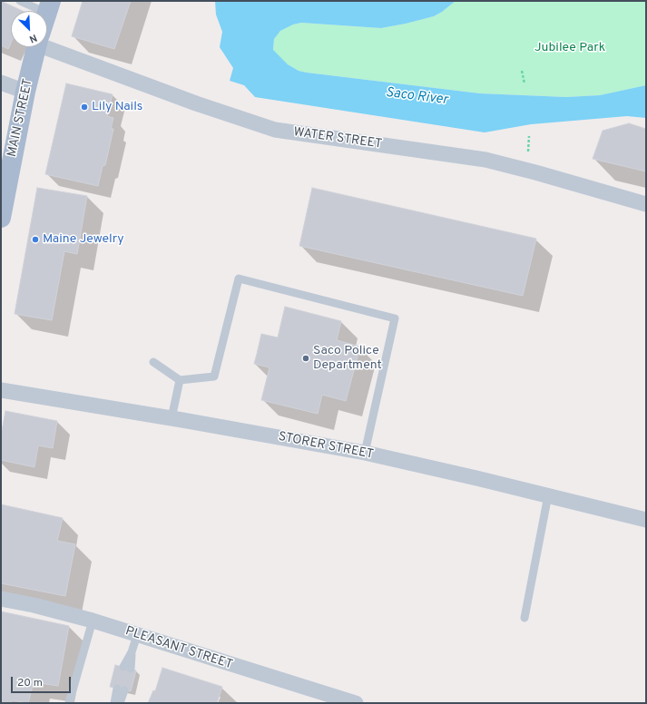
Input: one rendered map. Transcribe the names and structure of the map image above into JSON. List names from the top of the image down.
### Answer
{
  "streets": {
    "main road": ["MAIN STREET"],
    "street": ["WATER STREET", "STORER STREET", "PLEASANT STREET"]
  },
  "water": ["Saco River"],
  "parks": ["Jubilee Park"],
  "places": ["Lily Nails", "Maine Jewelry", "Saco Police Department"],
  "scale_bar": "20 m",
  "north": "bottom right"
}
